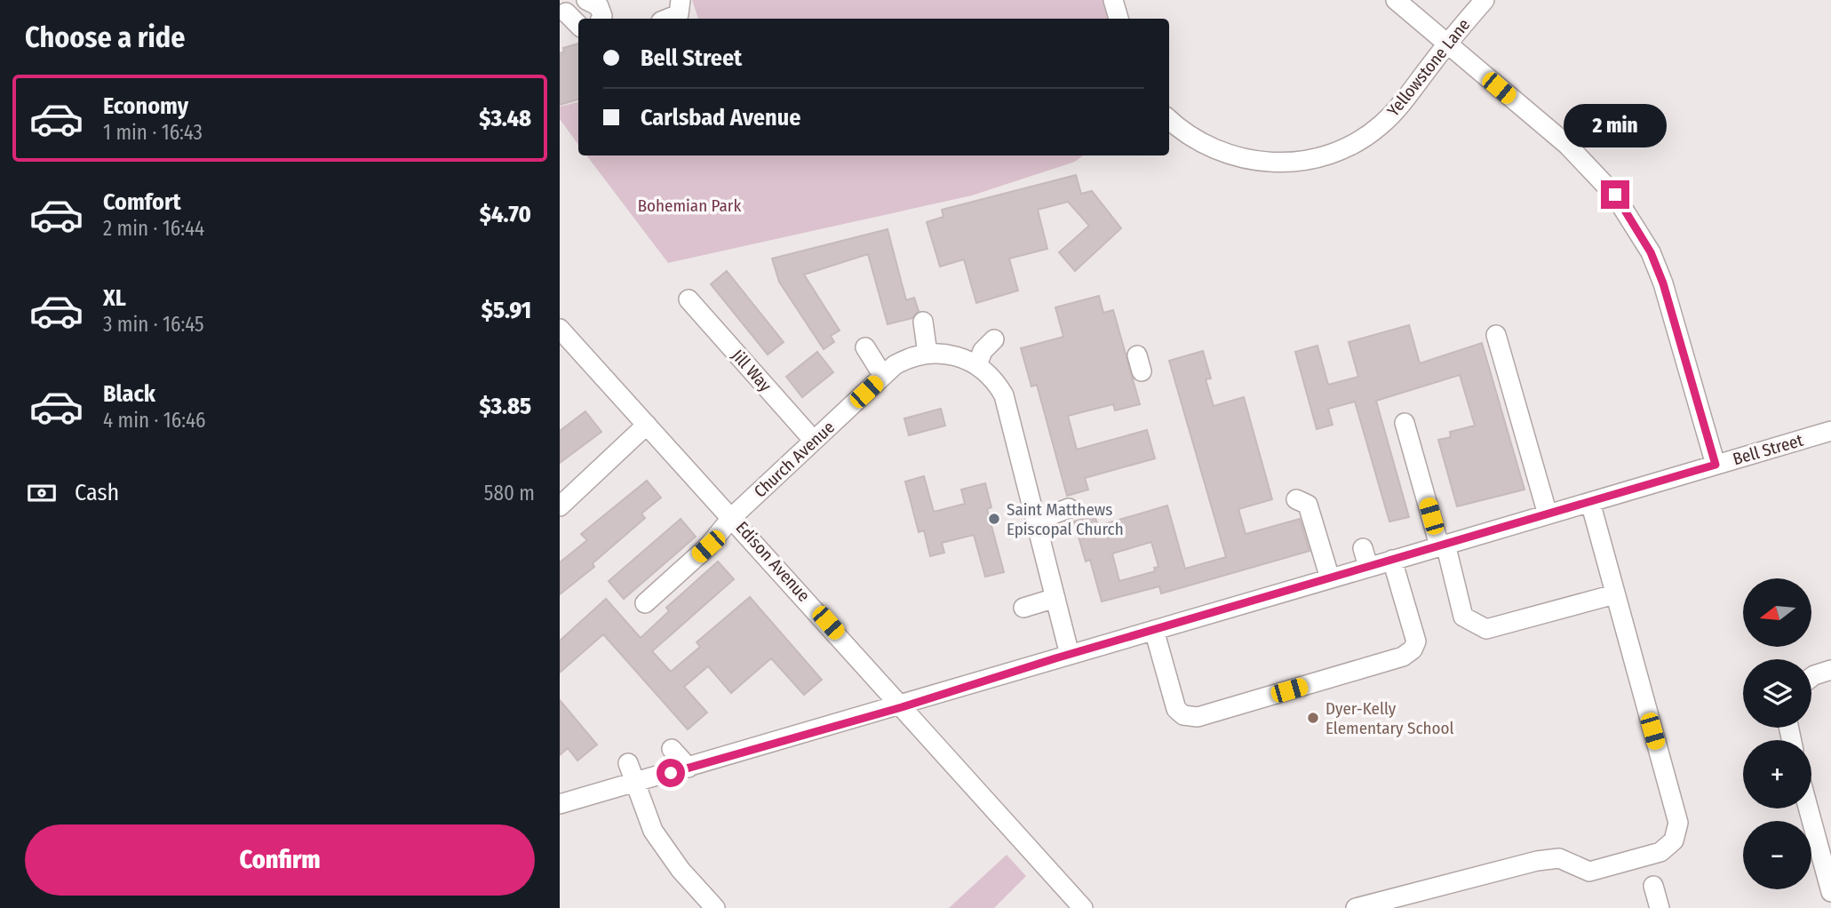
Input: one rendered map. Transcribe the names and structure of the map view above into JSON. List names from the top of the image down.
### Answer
{
  "streets": {
    "street": [
      "Yellowstone Lane",
      "Jill Way",
      "Bell Street",
      "Church Avenue",
      "Edison Avenue"
    ]
  },
  "crossings": [
    ["Jill Way", "Church Avenue"],
    ["Bell Street", "Church Avenue"],
    ["Bell Street", "Edison Avenue"],
    ["Church Avenue", "Edison Avenue"]
  ],
  "parks": ["Bohemian Park"],
  "places": ["Saint Matthews Episcopal Church", "Dyer-Kelly Elementary School"],
  "north": "left",
  "page": {
    "heading": "Choose a ride",
    "banner": ["Bell Street", "Carlsbad Avenue"],
    "list": [
      {
        "name": "Economy",
        "note": "1 min · 16:43",
        "value": "$3.48"
      },
      {
        "name": "Comfort",
        "note": "2 min · 16:44",
        "value": "$4.70"
      },
      {
        "name": "XL",
        "note": "3 min · 16:45",
        "value": "$5.91"
      },
      {
        "name": "Black",
        "note": "4 min · 16:46",
        "value": "$3.85"
      }
    ],
    "bubble": "2 min",
    "pay": ["Cash", "580 m"],
    "map_buttons": ["+", "−"],
    "buttons": "Confirm"
  }
}
